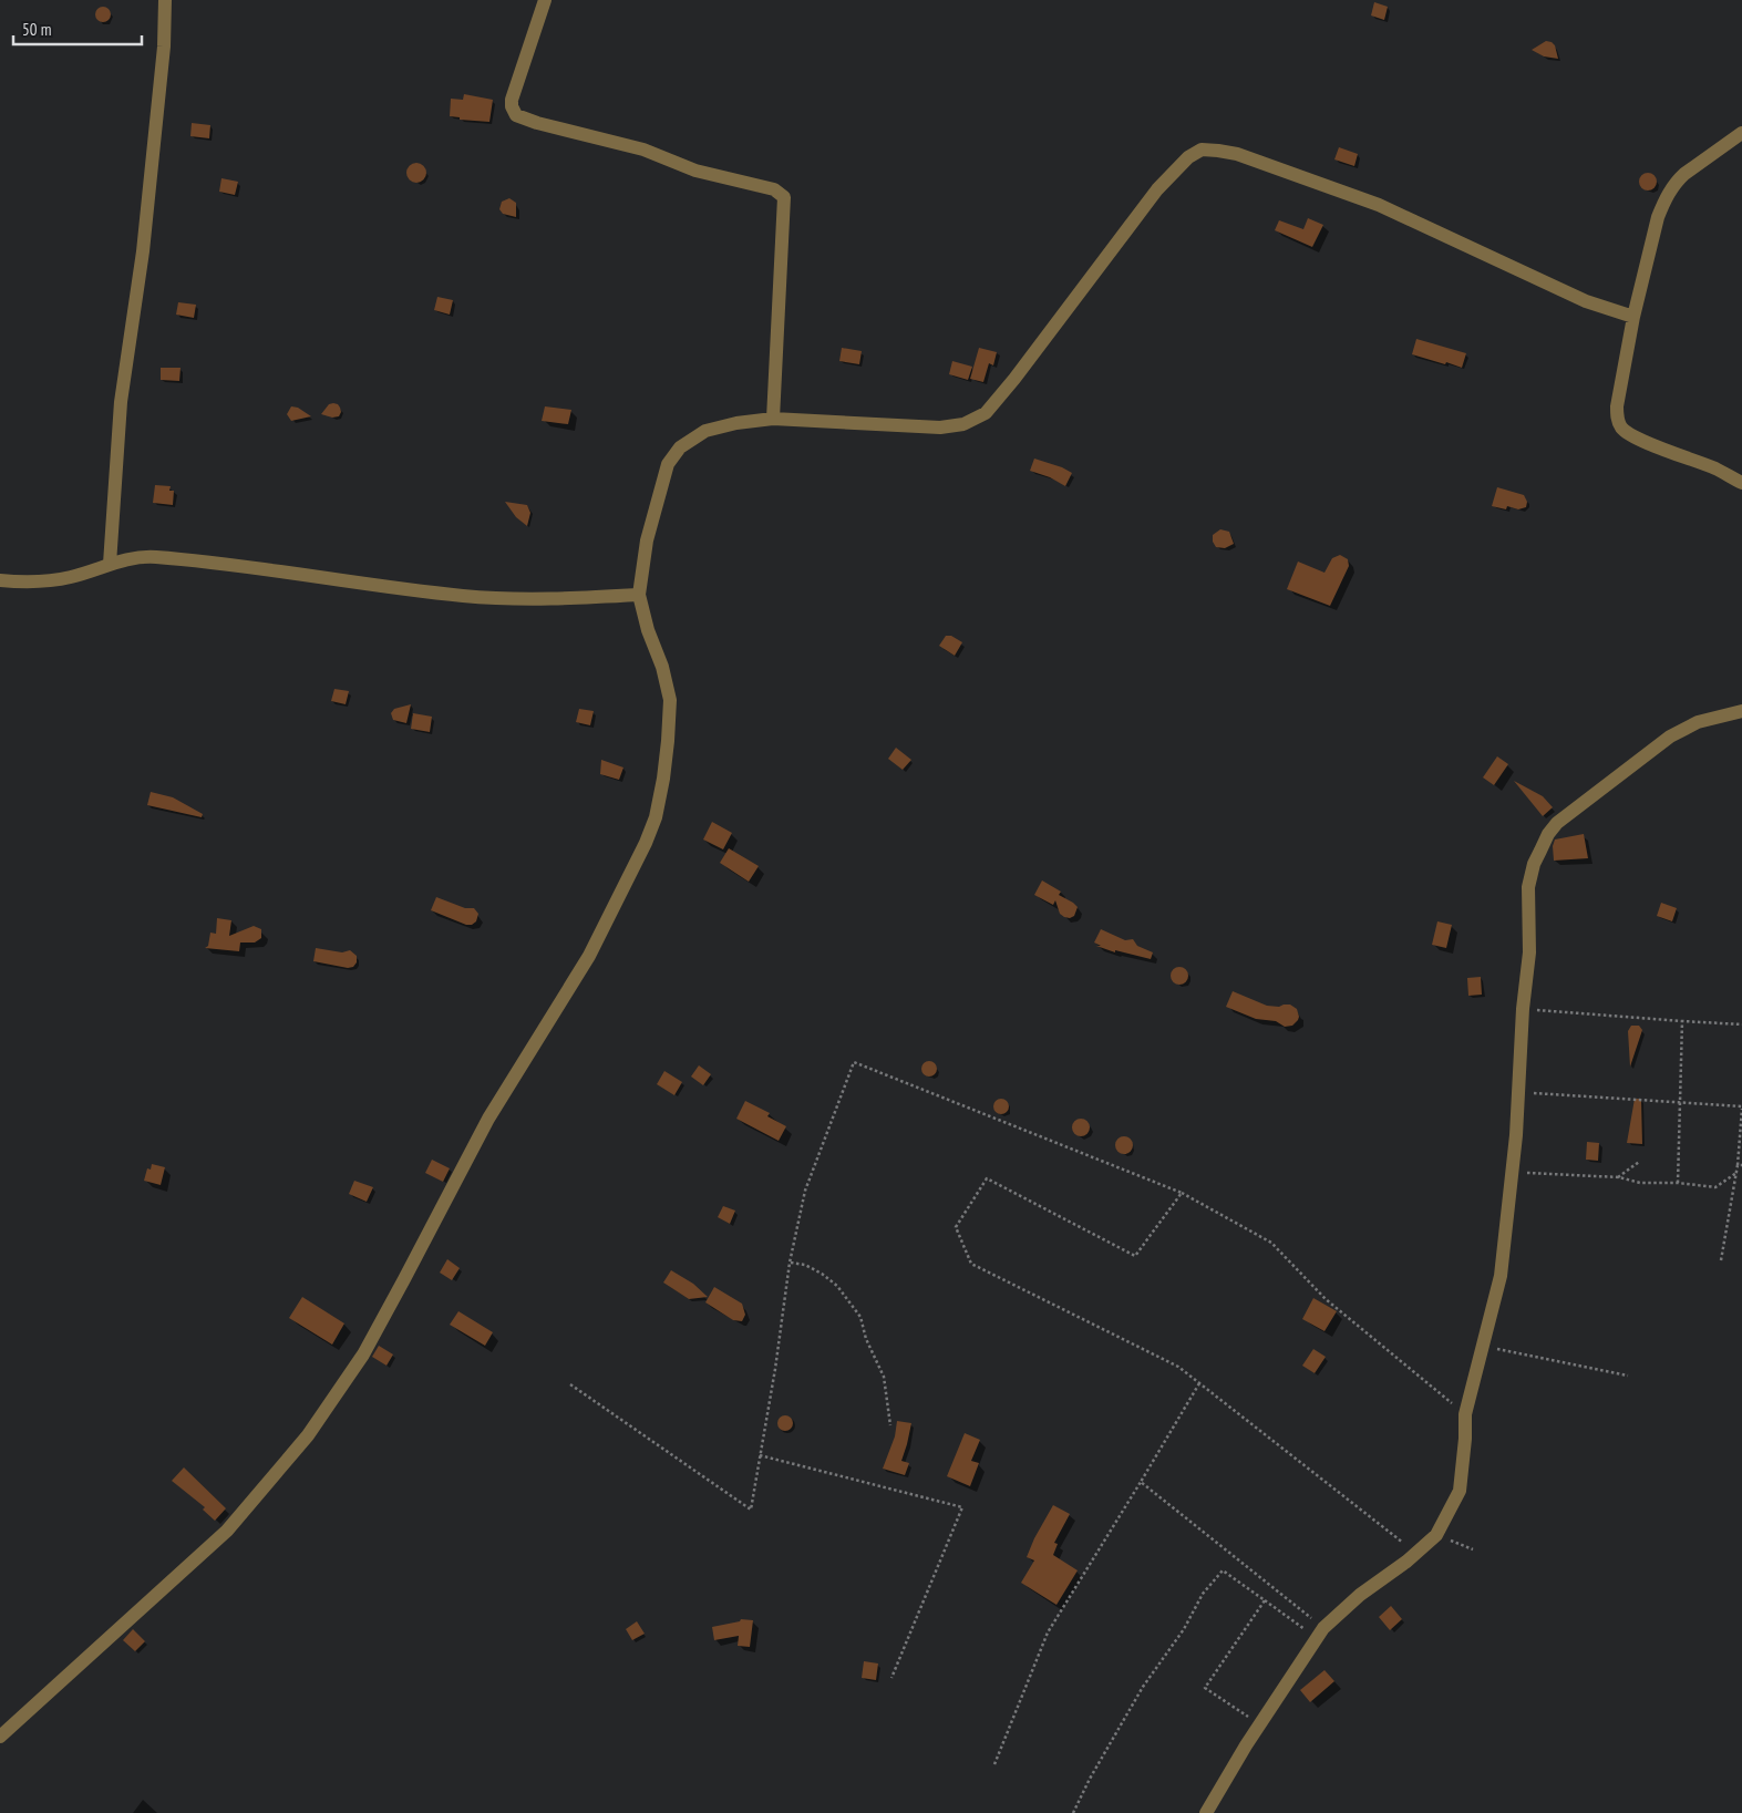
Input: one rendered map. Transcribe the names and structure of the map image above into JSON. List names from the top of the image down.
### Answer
{
  "scale_bar": "50 m"
}
